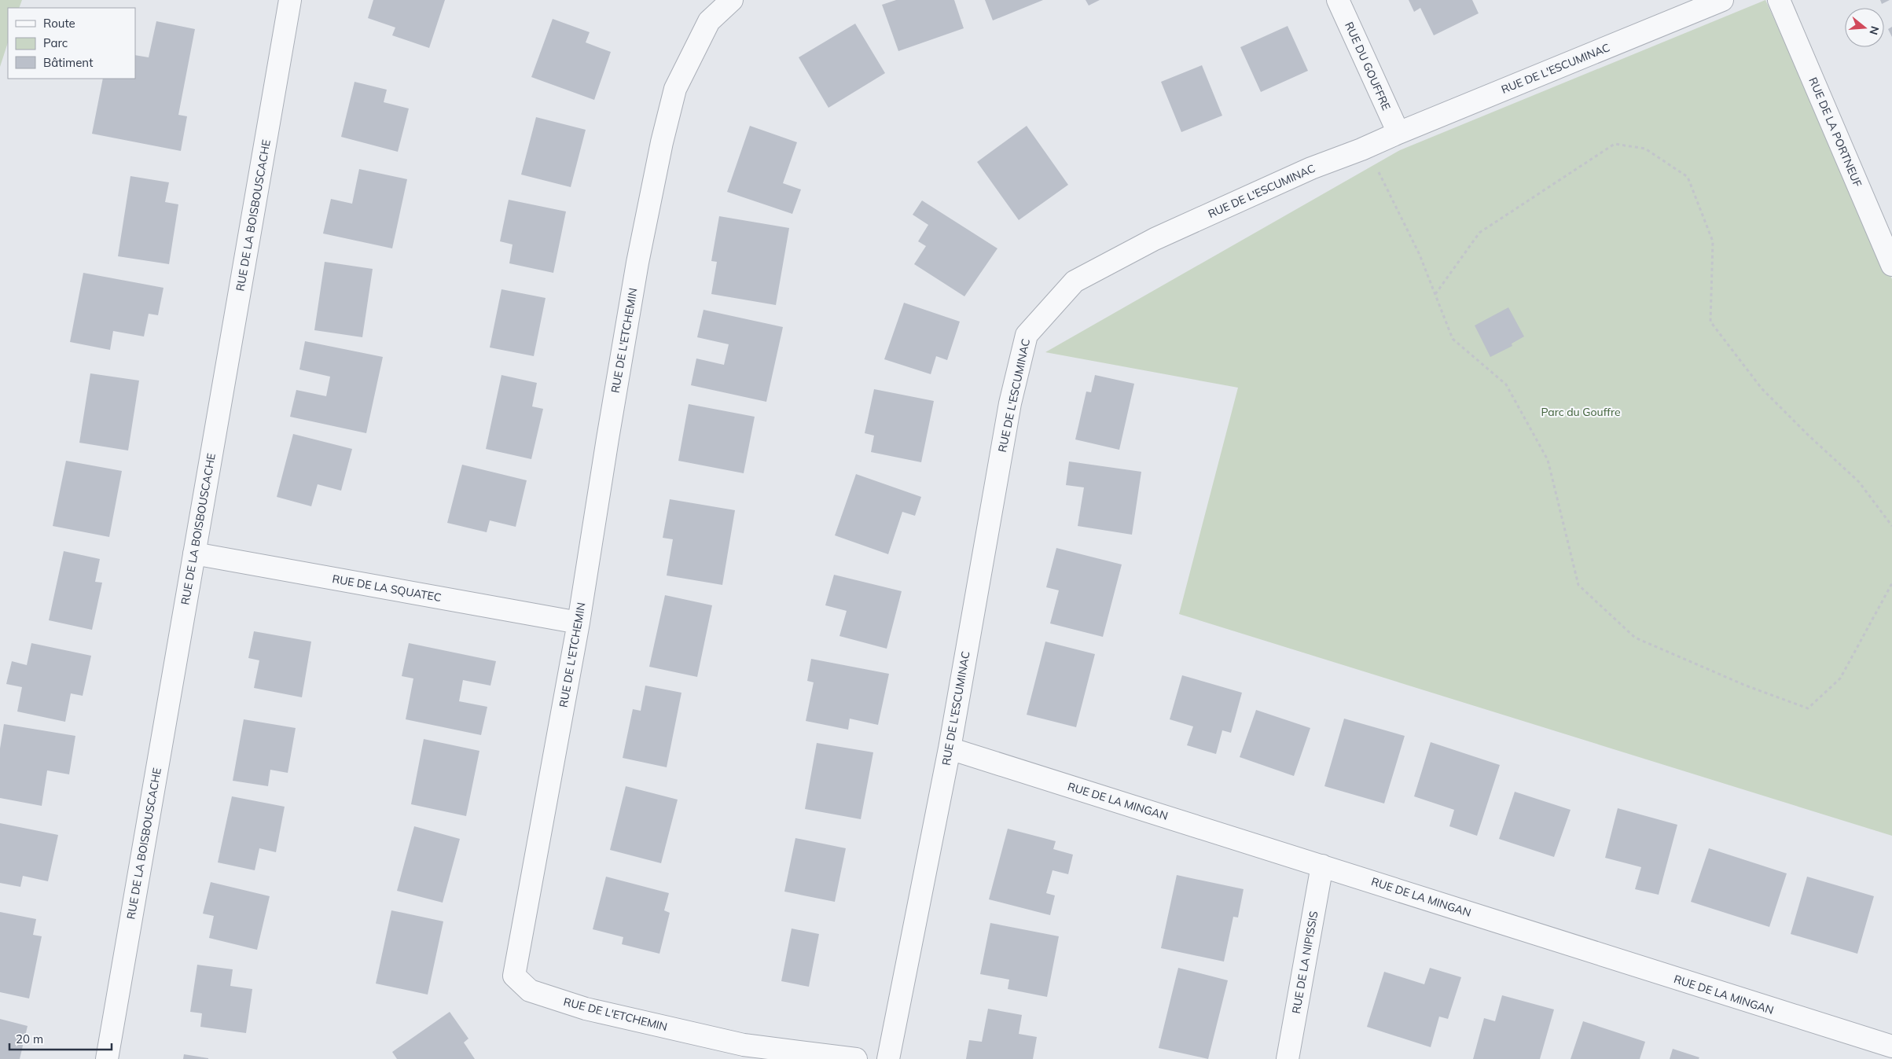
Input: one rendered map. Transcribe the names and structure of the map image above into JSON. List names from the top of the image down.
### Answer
{
  "streets": {
    "street": [
      "RUE DU GOUFFRE",
      "RUE DE L'ESCUMINAC",
      "RUE DE LA PORTNEUF",
      "RUE DE LA BOISBOUSCACHE",
      "RUE DE L'ETCHEMIN",
      "RUE DE LA SQUATEC",
      "RUE DE LA MINGAN",
      "RUE DE LA NIPISSIS"
    ]
  },
  "crossings": [
    ["RUE DU GOUFFRE", "RUE DE L'ESCUMINAC"],
    ["RUE DE L'ESCUMINAC", "RUE DE LA MINGAN"],
    ["RUE DE LA BOISBOUSCACHE", "RUE DE LA SQUATEC"],
    ["RUE DE L'ETCHEMIN", "RUE DE LA SQUATEC"],
    ["RUE DE LA MINGAN", "RUE DE LA NIPISSIS"]
  ],
  "parks": ["Parc du Gouffre"],
  "legend": ["Route", "Parc", "Bâtiment"],
  "scale_bar": "20 m",
  "north": "right"
}
